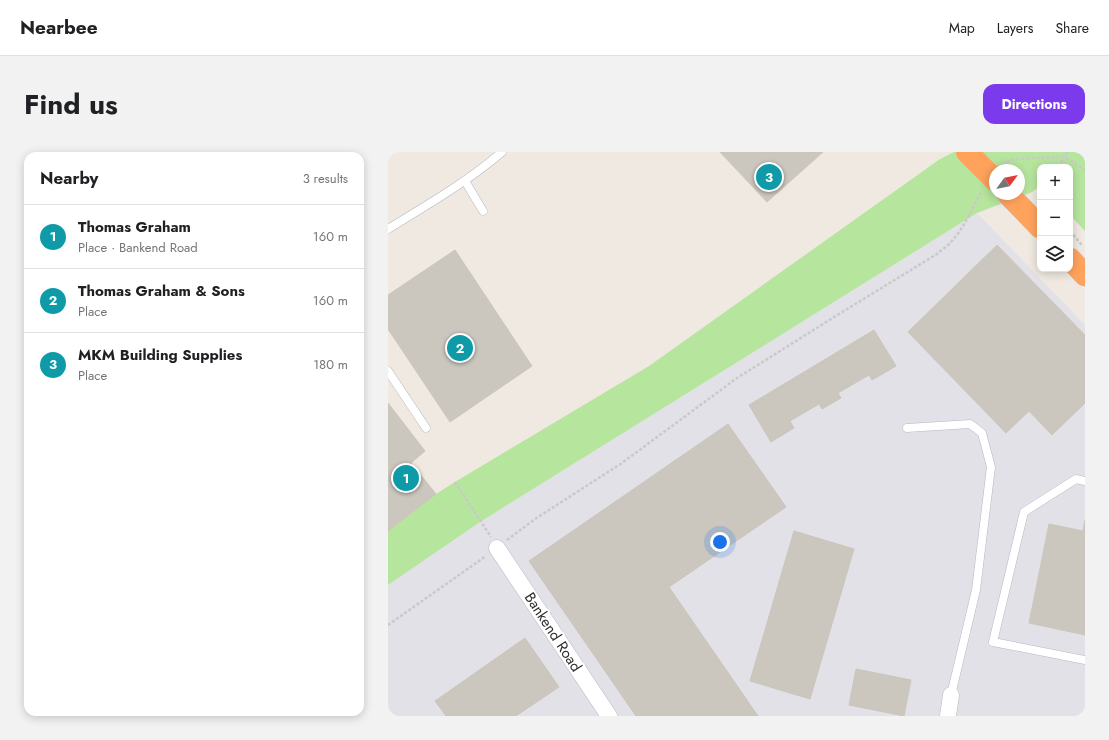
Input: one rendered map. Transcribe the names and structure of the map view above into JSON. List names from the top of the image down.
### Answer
{
  "streets": {
    "street": ["Bankend Road"]
  },
  "north": "top right",
  "page": {
    "header": "Nearbee",
    "nav": ["Map", "Layers", "Share"],
    "title": "Find us",
    "buttons": "Directions",
    "heading": ["Nearby", "3 results"],
    "pins": ["3", "2", "1"],
    "map_buttons": ["+", "−"],
    "list": [
      {
        "mark": "1",
        "name": "Thomas Graham",
        "note": "Place · Bankend Road",
        "value": "160 m"
      },
      {
        "mark": "2",
        "name": "Thomas Graham & Sons",
        "note": "Place",
        "value": "160 m"
      },
      {
        "mark": "3",
        "name": "MKM Building Supplies",
        "note": "Place",
        "value": "180 m"
      }
    ]
  }
}
